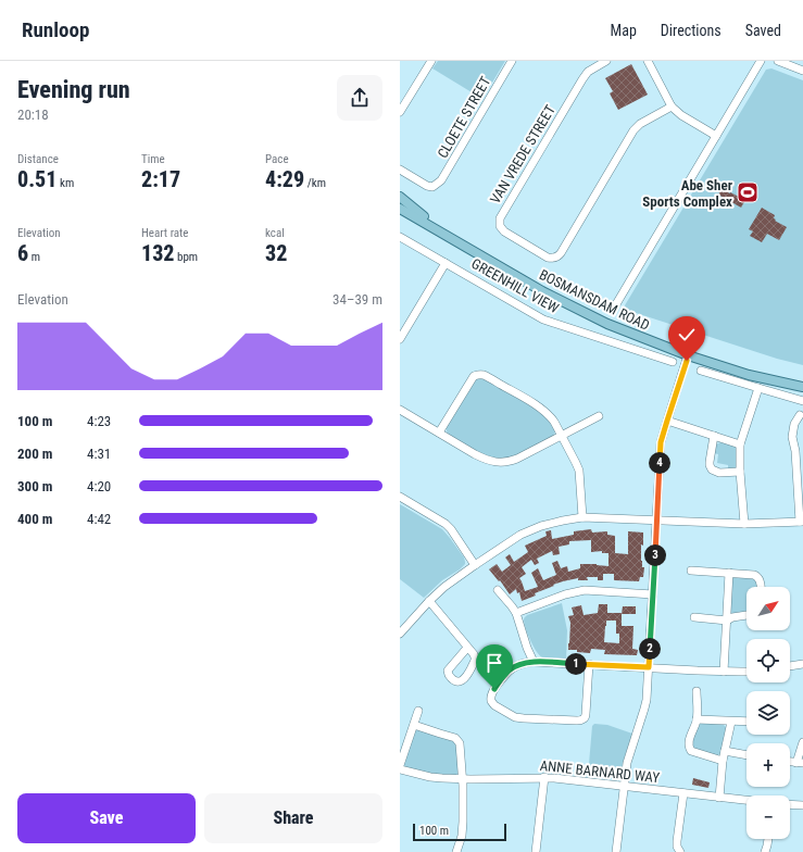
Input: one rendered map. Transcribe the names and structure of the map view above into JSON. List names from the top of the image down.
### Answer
{
  "streets": {
    "main road": ["BOSMANSDAM ROAD"],
    "street": [
      "CLOETE STREET",
      "VAN VREDE STREET",
      "GREENHILL VIEW",
      "ANNE BARNARD WAY"
    ]
  },
  "places": {
    "sports": ["Abe Sher Sports Complex"]
  },
  "scale_bar": "100 m",
  "north": "top right",
  "page": {
    "header": "Runloop",
    "nav": ["Map", "Directions", "Saved"],
    "heading": ["Evening run", "20:18"],
    "stats": [
      ["Distance", "0.51 km"],
      ["Time", "2:17"],
      ["Pace", "4:29 /km"],
      ["Elevation", "6 m"],
      ["Heart rate", "132 bpm"],
      ["kcal", "32"]
    ],
    "chart": ["Elevation", "34–39 m"],
    "list": [
      {
        "name": "100 m",
        "note": "4:23"
      },
      {
        "name": "200 m",
        "note": "4:31"
      },
      {
        "name": "300 m",
        "note": "4:20"
      },
      {
        "name": "400 m",
        "note": "4:42"
      }
    ],
    "pins": [
      "4",
      "3",
      "2",
      "1"
    ],
    "map_buttons": ["+", "−"],
    "buttons": ["Save", "Share"],
    "scale": "100 m"
  }
}
